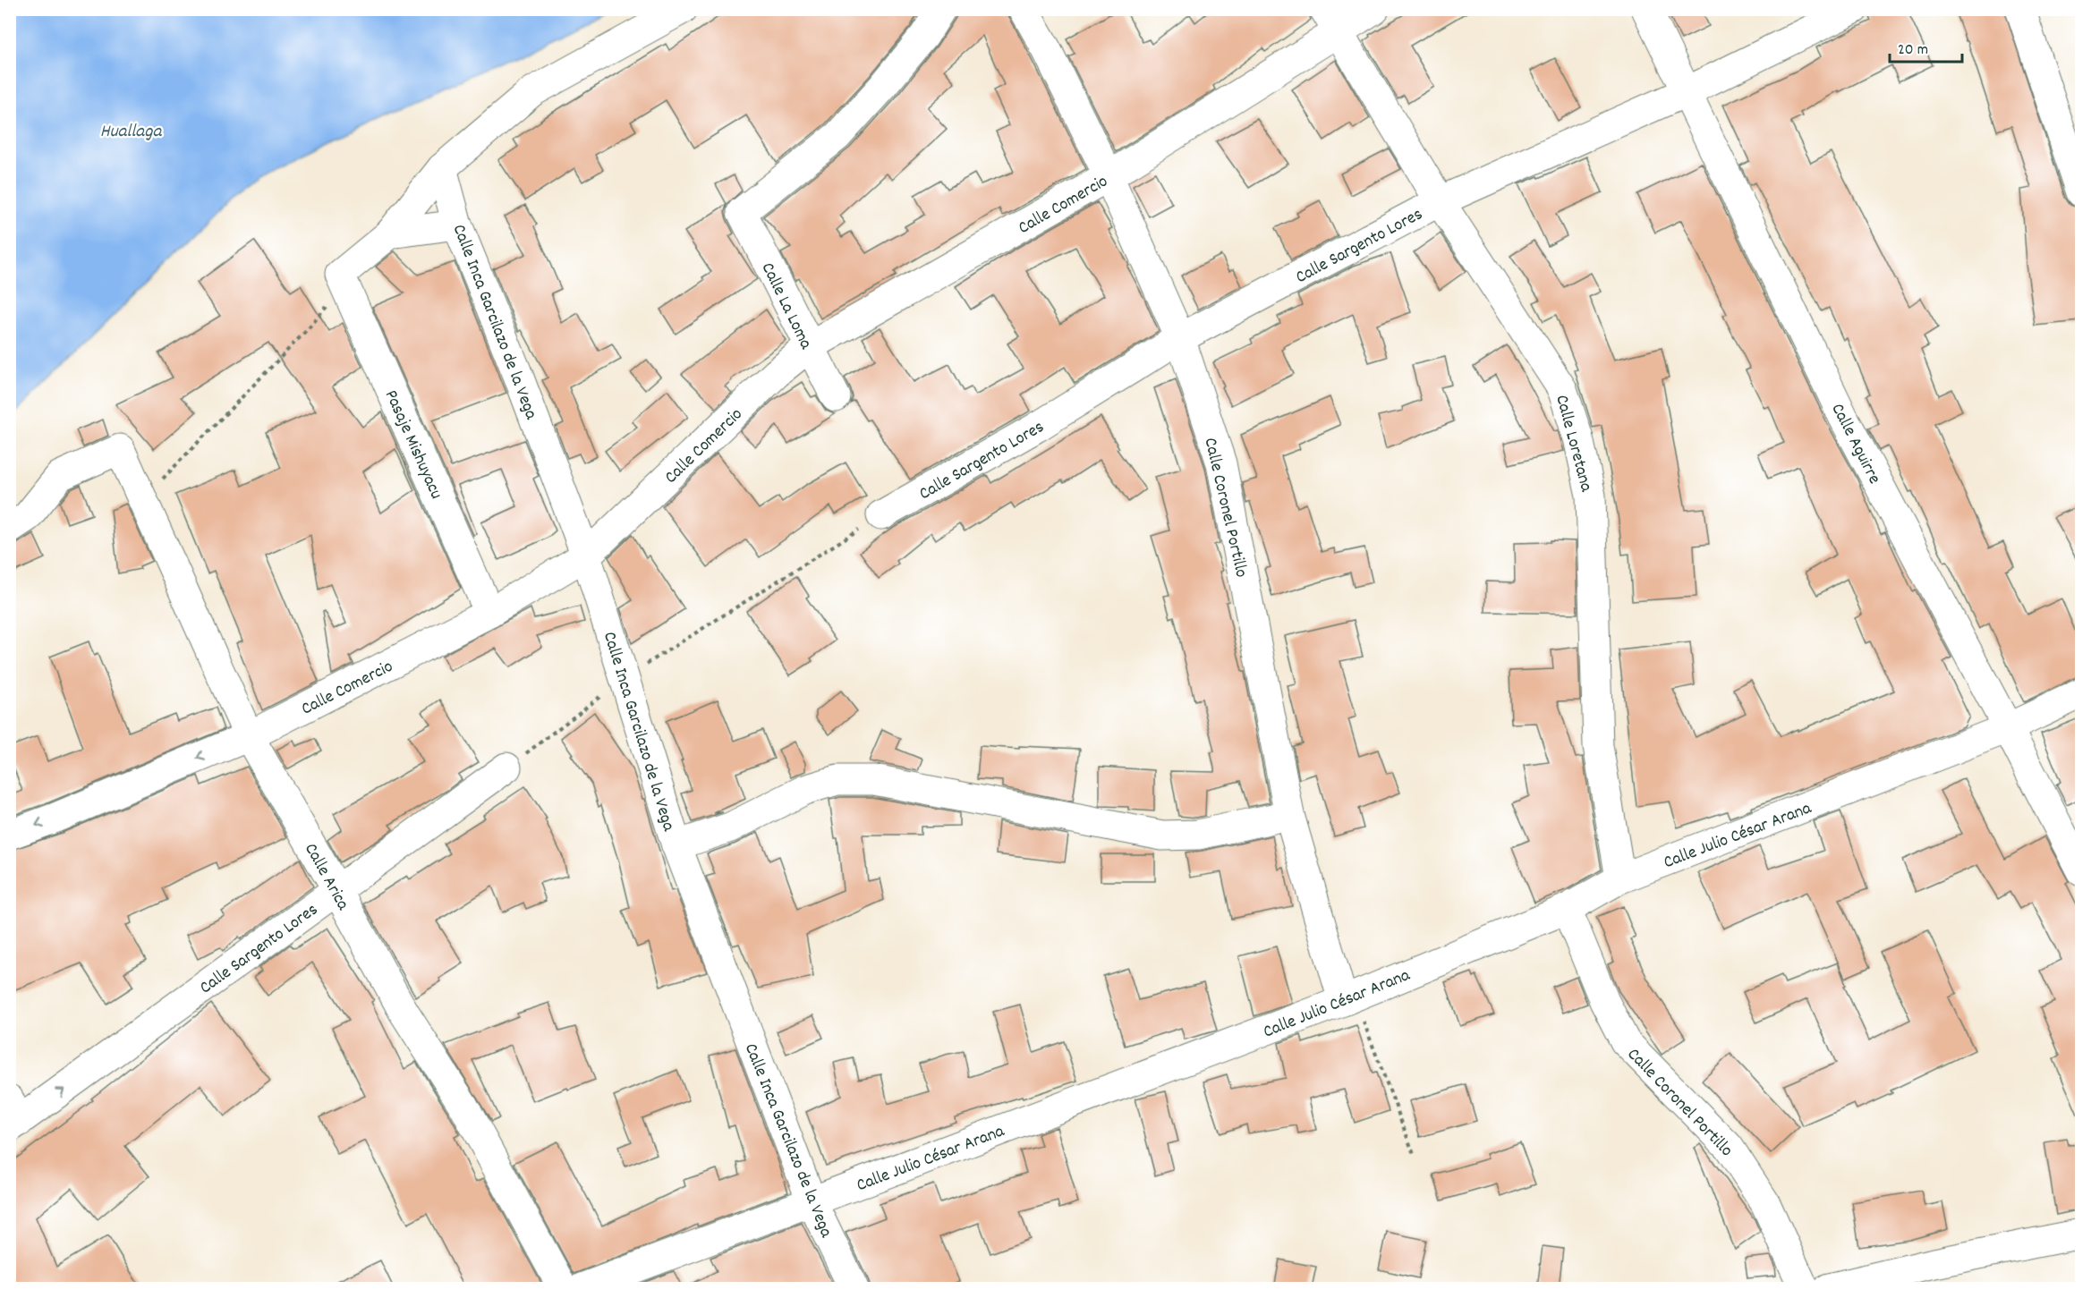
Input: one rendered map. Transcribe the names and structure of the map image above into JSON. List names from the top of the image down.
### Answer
{
  "streets": {
    "street": [
      "Calle Comercio",
      "Calle Sargento Lores",
      "Calle La Loma",
      "Calle Inca Garcilazo de la Vega",
      "Calle Loretana",
      "Calle Aguirre",
      "Pasaje Mishuyacu",
      "Calle Coronel Portillo",
      "Calle Julio César Arana",
      "Calle Arica"
    ]
  },
  "crossings": [
    ["Calle Comercio", "Calle La Loma"],
    ["Calle Comercio", "Calle Inca Garcilazo de la Vega"],
    ["Calle Comercio", "Calle Loretana"],
    ["Calle Comercio", "Pasaje Mishuyacu"],
    ["Calle Comercio", "Calle Coronel Portillo"],
    ["Calle Comercio", "Calle Arica"],
    ["Calle Sargento Lores", "Calle Loretana"],
    ["Calle Sargento Lores", "Calle Aguirre"],
    ["Calle Sargento Lores", "Calle Coronel Portillo"],
    ["Calle Sargento Lores", "Calle Arica"],
    ["Calle Inca Garcilazo de la Vega", "Calle Julio César Arana"],
    ["Calle Loretana", "Calle Julio César Arana"],
    ["Calle Aguirre", "Calle Julio César Arana"],
    ["Calle Coronel Portillo", "Calle Julio César Arana"]
  ],
  "water": ["Huallaga"],
  "scale_bar": "20 m"
}
